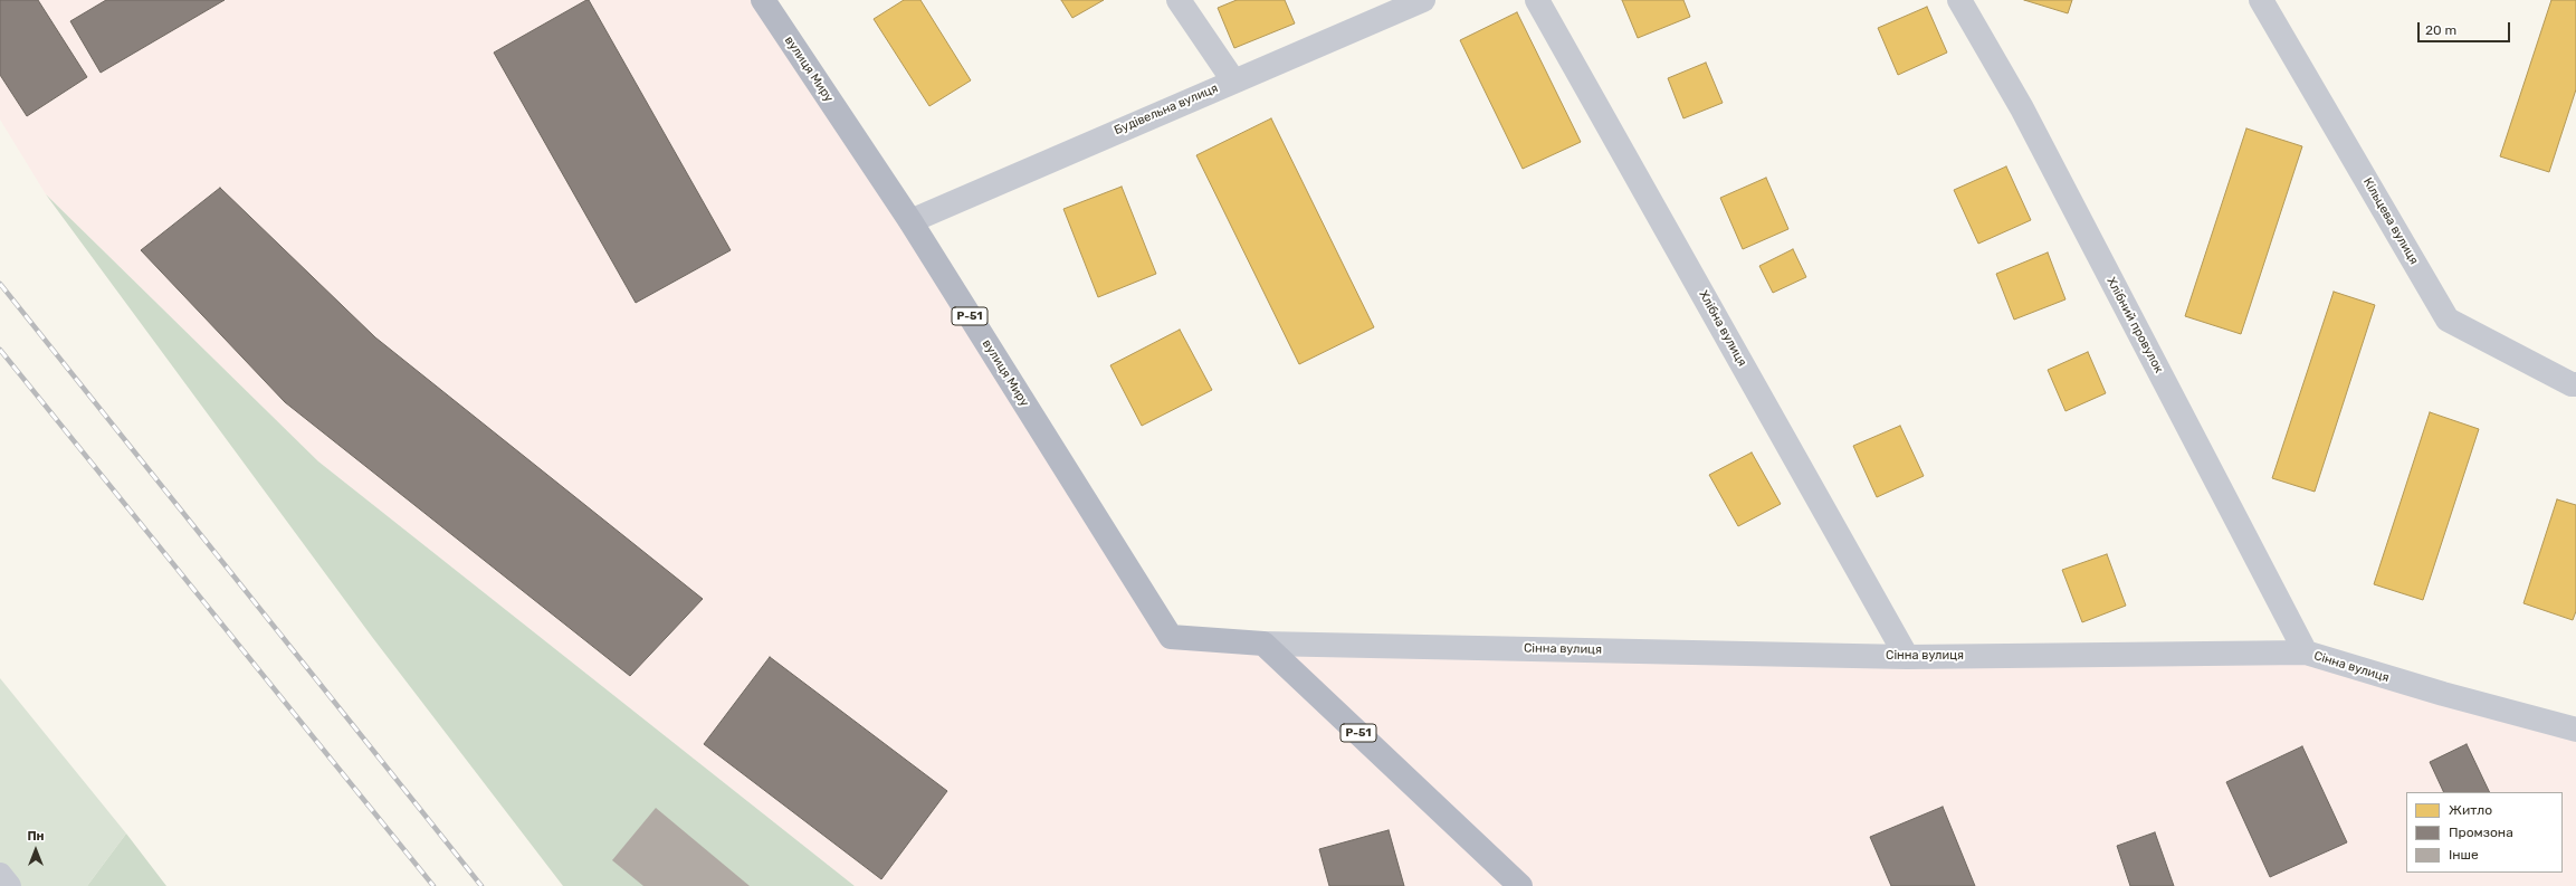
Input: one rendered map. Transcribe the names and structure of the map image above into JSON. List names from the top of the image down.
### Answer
{
  "streets": {
    "main road": ["вулиця Миру", "Р-51"],
    "street": [
      "Будівельна вулиця",
      "Кільцева вулиця",
      "Хлібний провулок",
      "Хлібна вулиця",
      "Сінна вулиця"
    ]
  },
  "crossings": [
    ["вулиця Миру", "Будівельна вулиця"],
    ["вулиця Миру", "Р-51"],
    ["вулиця Миру", "Сінна вулиця"],
    ["Р-51", "Сінна вулиця"],
    ["Хлібний провулок", "Сінна вулиця"],
    ["Хлібна вулиця", "Сінна вулиця"]
  ],
  "legend": ["Житло", "Промзона", "Інше"],
  "scale_bar": "20 m",
  "north": "top"
}
